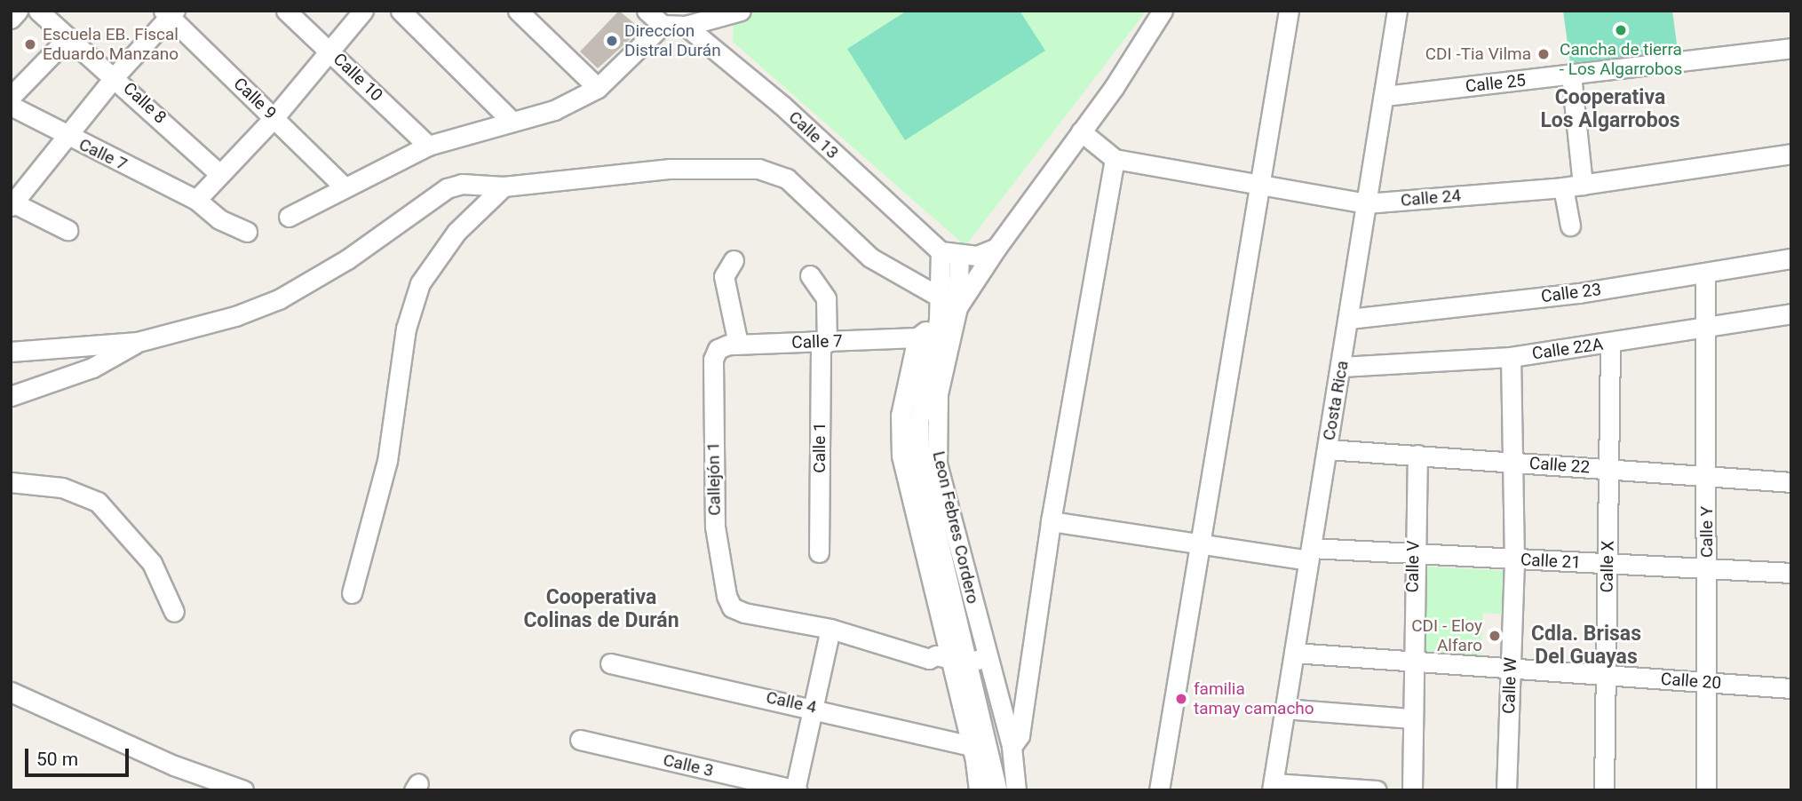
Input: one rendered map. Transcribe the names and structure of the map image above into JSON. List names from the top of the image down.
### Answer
{
  "streets": {
    "street": [
      "Calle 10",
      "Calle 25",
      "Calle 9",
      "Calle 8",
      "Calle 13",
      "Calle 7",
      "Calle 24",
      "Calle 23",
      "Calle 22A",
      "Costa Rica",
      "Calle 1",
      "Calle 22",
      "Callejón 1",
      "Leon Febres Cordero",
      "Calle Y",
      "Calle 21",
      "Calle V",
      "Calle X",
      "Calle 20",
      "Calle W",
      "Calle 4",
      "Calle 3"
    ]
  },
  "crossings": [
    ["Calle 25", "Costa Rica"],
    ["Calle 13", "Leon Febres Cordero"],
    ["Calle 7", "Calle 1"],
    ["Calle 7", "Callejón 1"],
    ["Calle 24", "Costa Rica"],
    ["Calle 23", "Costa Rica"],
    ["Calle 23", "Calle Y"],
    ["Calle 22A", "Costa Rica"],
    ["Calle 22A", "Calle Y"],
    ["Calle 22A", "Calle X"],
    ["Calle 22A", "Calle W"],
    ["Costa Rica", "Calle 22"],
    ["Costa Rica", "Calle 21"],
    ["Costa Rica", "Calle 20"],
    ["Calle 22", "Calle Y"],
    ["Calle 22", "Calle V"],
    ["Calle 22", "Calle X"],
    ["Calle 22", "Calle W"],
    ["Calle Y", "Calle 21"],
    ["Calle Y", "Calle 20"],
    ["Calle 21", "Calle V"],
    ["Calle 21", "Calle X"],
    ["Calle 21", "Calle W"],
    ["Calle V", "Calle 20"],
    ["Calle X", "Calle 20"],
    ["Calle 20", "Calle W"]
  ],
  "districts": ["Cooperativa Los Algarrobos", "Cooperativa Colinas de Durán", "Cdla. Brisas Del Guayas"],
  "places": [
    "Cancha de tierra - Los Algarrobos",
    "Direccíon Distral Durán",
    "Escuela EB. Fiscal Eduardo Manzano",
    "CDI -Tia Vilma",
    "CDI - Eloy Alfaro",
    "familia tamay camacho"
  ],
  "scale_bar": "50 m"
}
